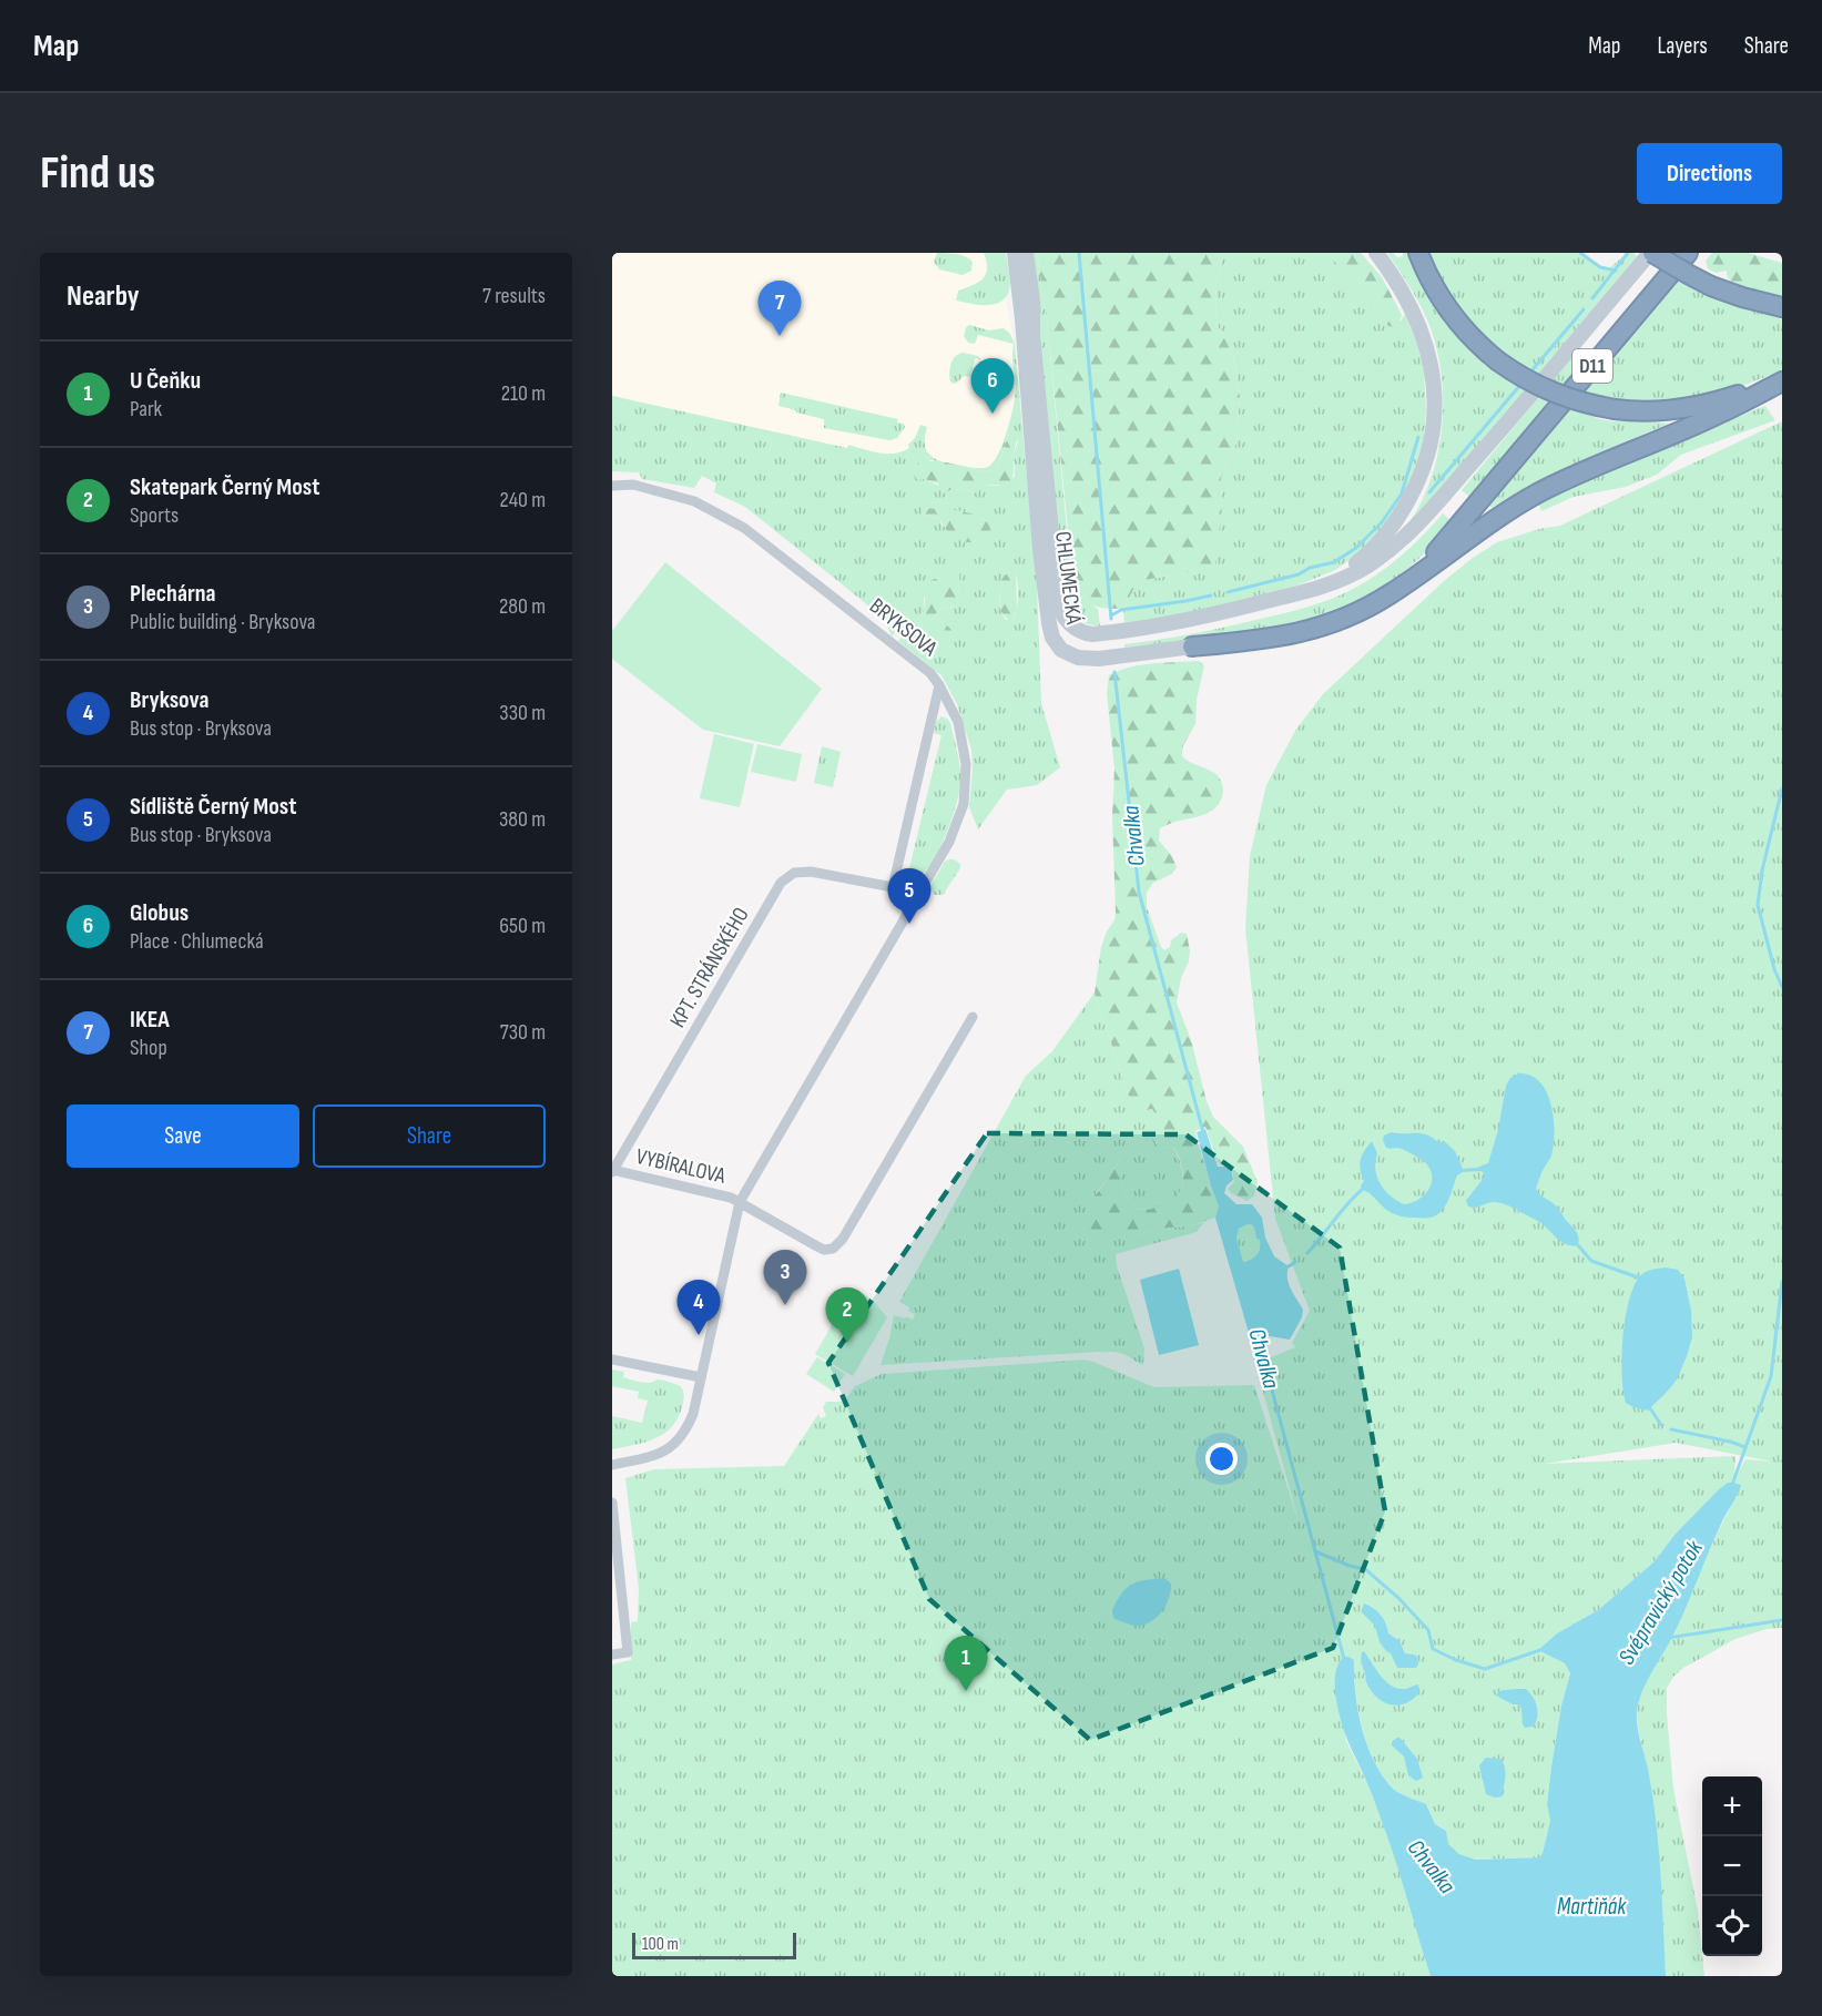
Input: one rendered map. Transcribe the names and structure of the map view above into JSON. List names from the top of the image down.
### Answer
{
  "streets": {
    "highway": ["D11", "CHLUMECKÁ"],
    "street": ["BRYKSOVA", "KPT. STRÁNSKÉHO", "VYBÍRALOVA"]
  },
  "crossings": [
    ["D11", "CHLUMECKÁ"],
    ["BRYKSOVA", "KPT. STRÁNSKÉHO"],
    ["BRYKSOVA", "VYBÍRALOVA"],
    ["KPT. STRÁNSKÉHO", "VYBÍRALOVA"]
  ],
  "water": ["Chvalka", "Svépravický potok", "Martiňák"],
  "scale_bar": "100 m",
  "page": {
    "header": "Map",
    "nav": ["Map", "Layers", "Share"],
    "buttons": [
      "Directions",
      ["Save", "Share"]
    ],
    "title": "Find us",
    "heading": ["Nearby", "7 results"],
    "pins": [
      "7",
      "6",
      "5",
      "3",
      "4",
      "2",
      "1"
    ],
    "list": [
      {
        "mark": "1",
        "name": "U Čeňku",
        "note": "Park",
        "value": "210 m"
      },
      {
        "mark": "2",
        "name": "Skatepark Černý Most",
        "note": "Sports",
        "value": "240 m"
      },
      {
        "mark": "3",
        "name": "Plechárna",
        "note": "Public building · Bryksova",
        "value": "280 m"
      },
      {
        "mark": "4",
        "name": "Bryksova",
        "note": "Bus stop · Bryksova",
        "value": "330 m"
      },
      {
        "mark": "5",
        "name": "Sídliště Černý Most",
        "note": "Bus stop · Bryksova",
        "value": "380 m"
      },
      {
        "mark": "6",
        "name": "Globus",
        "note": "Place · Chlumecká",
        "value": "650 m"
      },
      {
        "mark": "7",
        "name": "IKEA",
        "note": "Shop",
        "value": "730 m"
      }
    ],
    "map_buttons": ["+", "−"],
    "scale": "100 m"
  }
}
